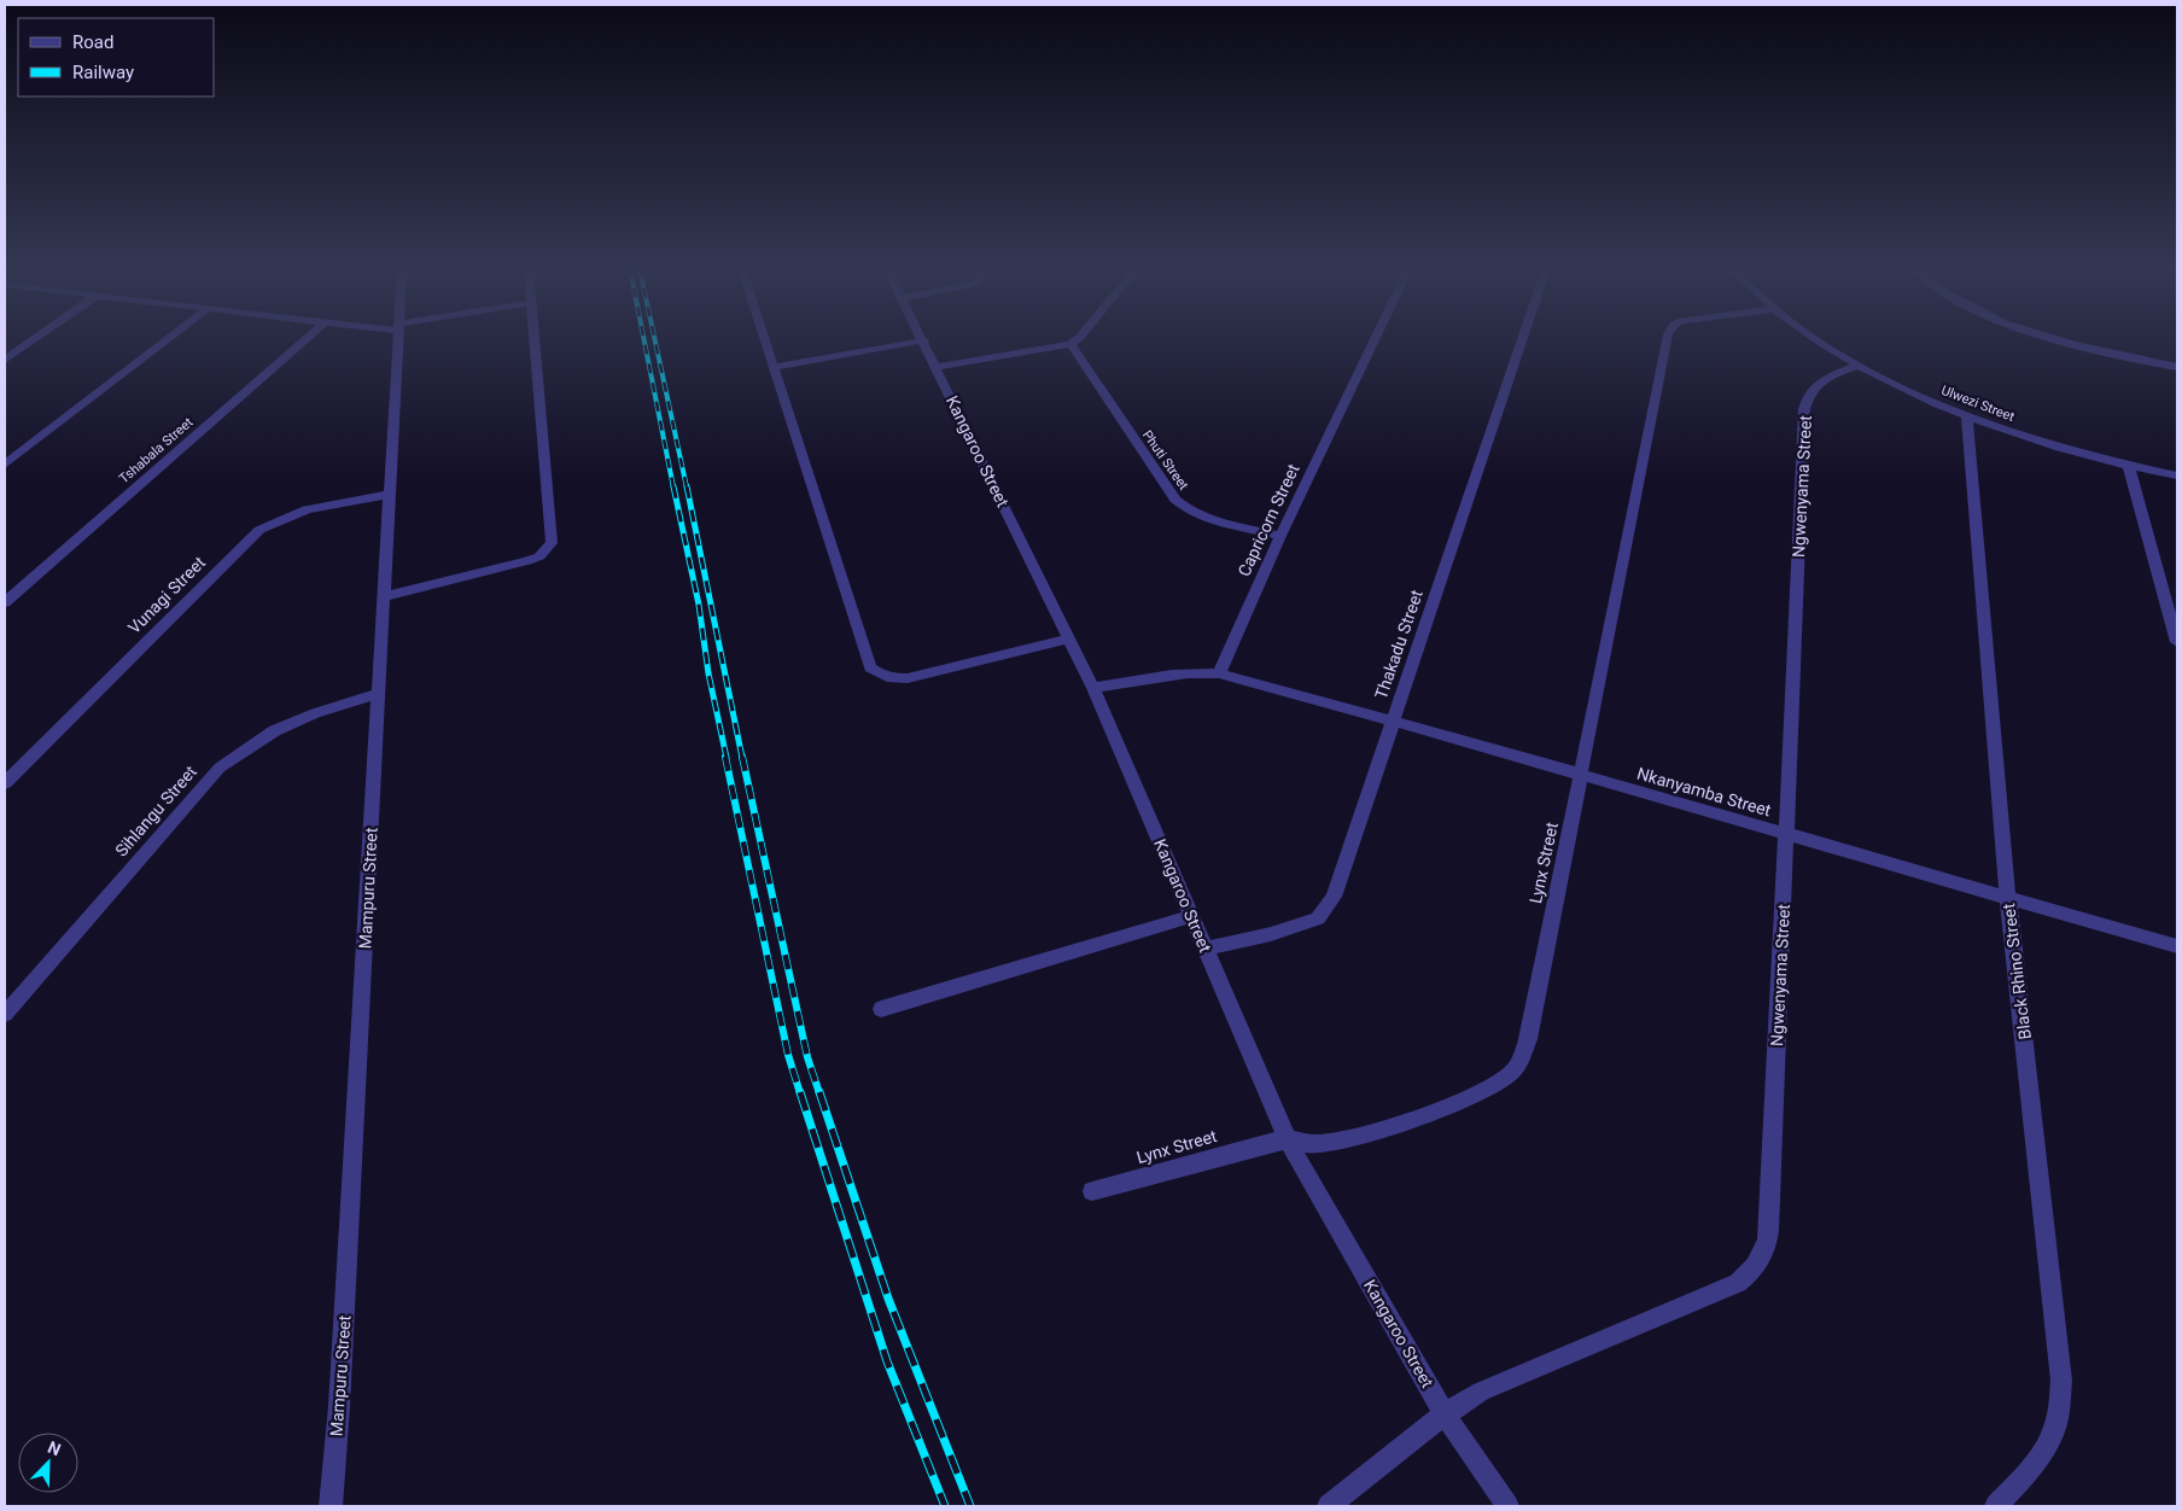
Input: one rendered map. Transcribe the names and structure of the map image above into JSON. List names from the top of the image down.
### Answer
{
  "streets": {
    "street": [
      "Ulwezi Street",
      "Tshabala Street",
      "Kangaroo Street",
      "Phuti Street",
      "Ngwenyama Street",
      "Capricorn Street",
      "Vunagi Street",
      "Thakadu Street",
      "Nkanyamba Street",
      "Sihlangu Street",
      "Lynx Street",
      "Mampuru Street",
      "Black Rhino Street"
    ]
  },
  "crossings": [
    ["Ulwezi Street", "Ngwenyama Street"],
    ["Ulwezi Street", "Black Rhino Street"],
    ["Kangaroo Street", "Ngwenyama Street"],
    ["Kangaroo Street", "Thakadu Street"],
    ["Kangaroo Street", "Lynx Street"],
    ["Phuti Street", "Capricorn Street"],
    ["Ngwenyama Street", "Nkanyamba Street"],
    ["Capricorn Street", "Nkanyamba Street"],
    ["Vunagi Street", "Mampuru Street"],
    ["Thakadu Street", "Nkanyamba Street"],
    ["Nkanyamba Street", "Lynx Street"],
    ["Nkanyamba Street", "Black Rhino Street"],
    ["Sihlangu Street", "Mampuru Street"]
  ],
  "legend": ["Road", "Railway"],
  "north": "top right"
}
